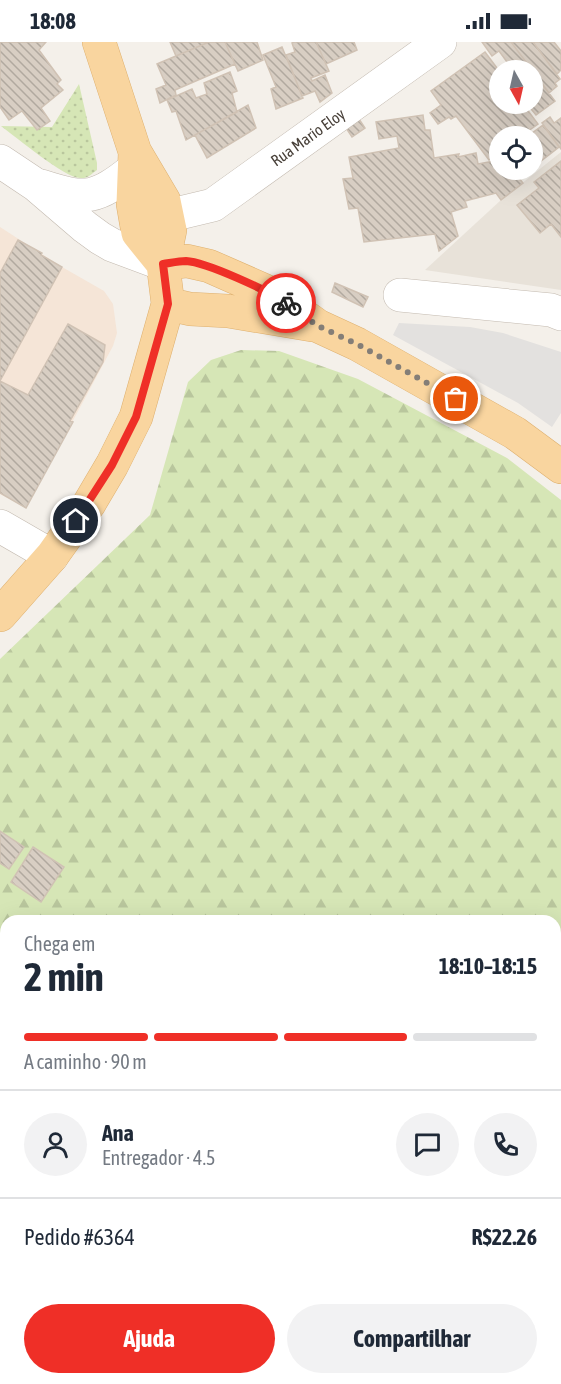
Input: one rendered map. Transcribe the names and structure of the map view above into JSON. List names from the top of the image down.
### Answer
{
  "streets": {
    "street": ["Rua Mario Eloy"]
  },
  "north": "bottom",
  "page": {
    "status": "18:08",
    "heading": ["2 min", "Chega em", "18:10–18:15"],
    "panel": [
      "Ana",
      "Entregador · 4.5",
      "Pedido #6364",
      "R$22.26"
    ],
    "bar": "A caminho · 90 m",
    "buttons": ["Ajuda", "Compartilhar"]
  }
}
